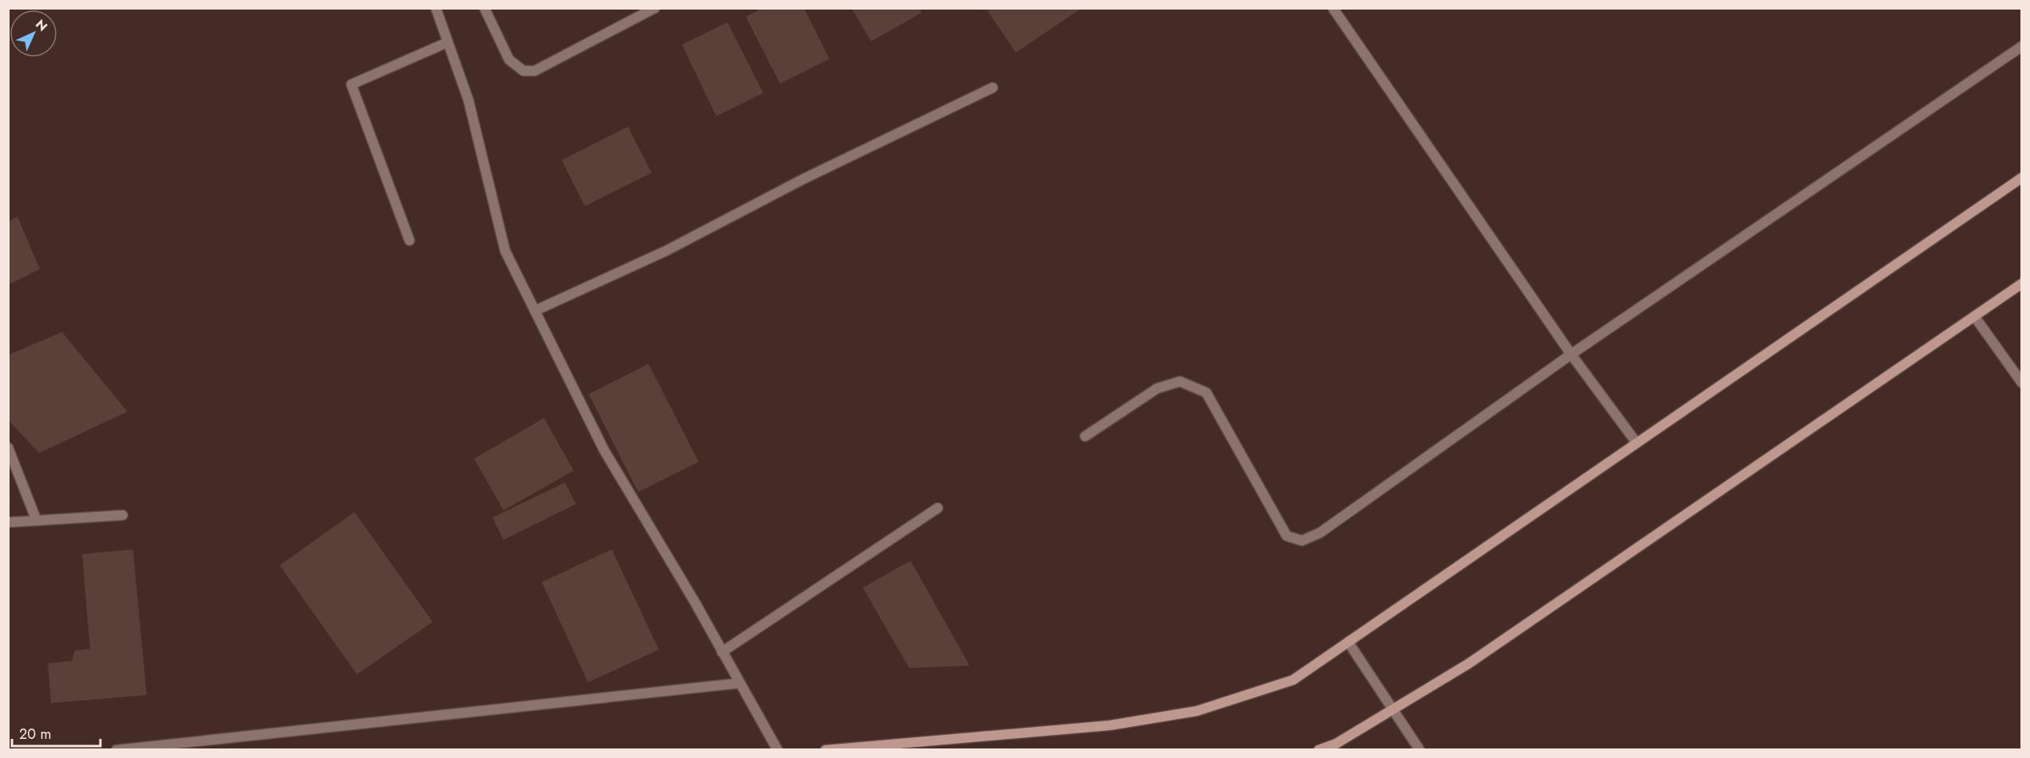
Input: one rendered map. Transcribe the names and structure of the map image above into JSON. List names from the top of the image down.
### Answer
{
  "scale_bar": "20 m",
  "north": "top right"
}
